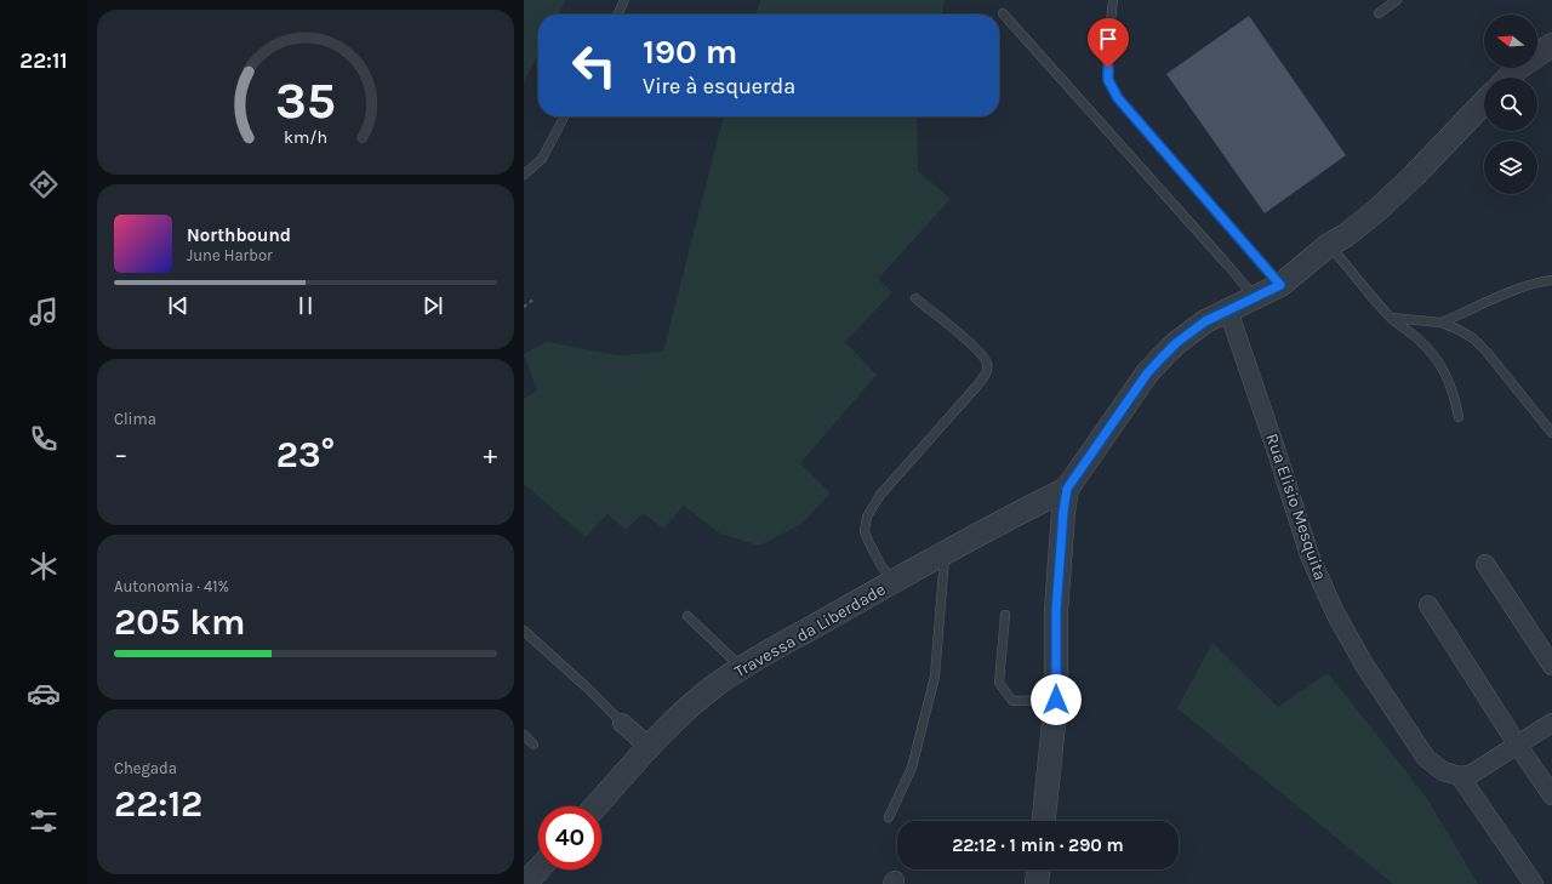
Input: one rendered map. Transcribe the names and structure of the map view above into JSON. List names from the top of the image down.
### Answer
{
  "streets": {
    "street": ["Rua Elisio Mesquita", "Travessa da Liberdade"]
  },
  "north": "left",
  "page": {
    "tabs": "22:11",
    "turn": ["190 m", "Vire à esquerda"],
    "song": ["Northbound", "June Harbor"],
    "tile": [
      "Clima",
      ["Autonomia · 41%", "205 km"],
      ["Chegada", "22:12"]
    ],
    "heat": ["−", "23°", "+"],
    "limit": "40",
    "trip": "22:12 · 1 min · 290 m",
    "gauge": ["35", "km/h"]
  }
}
